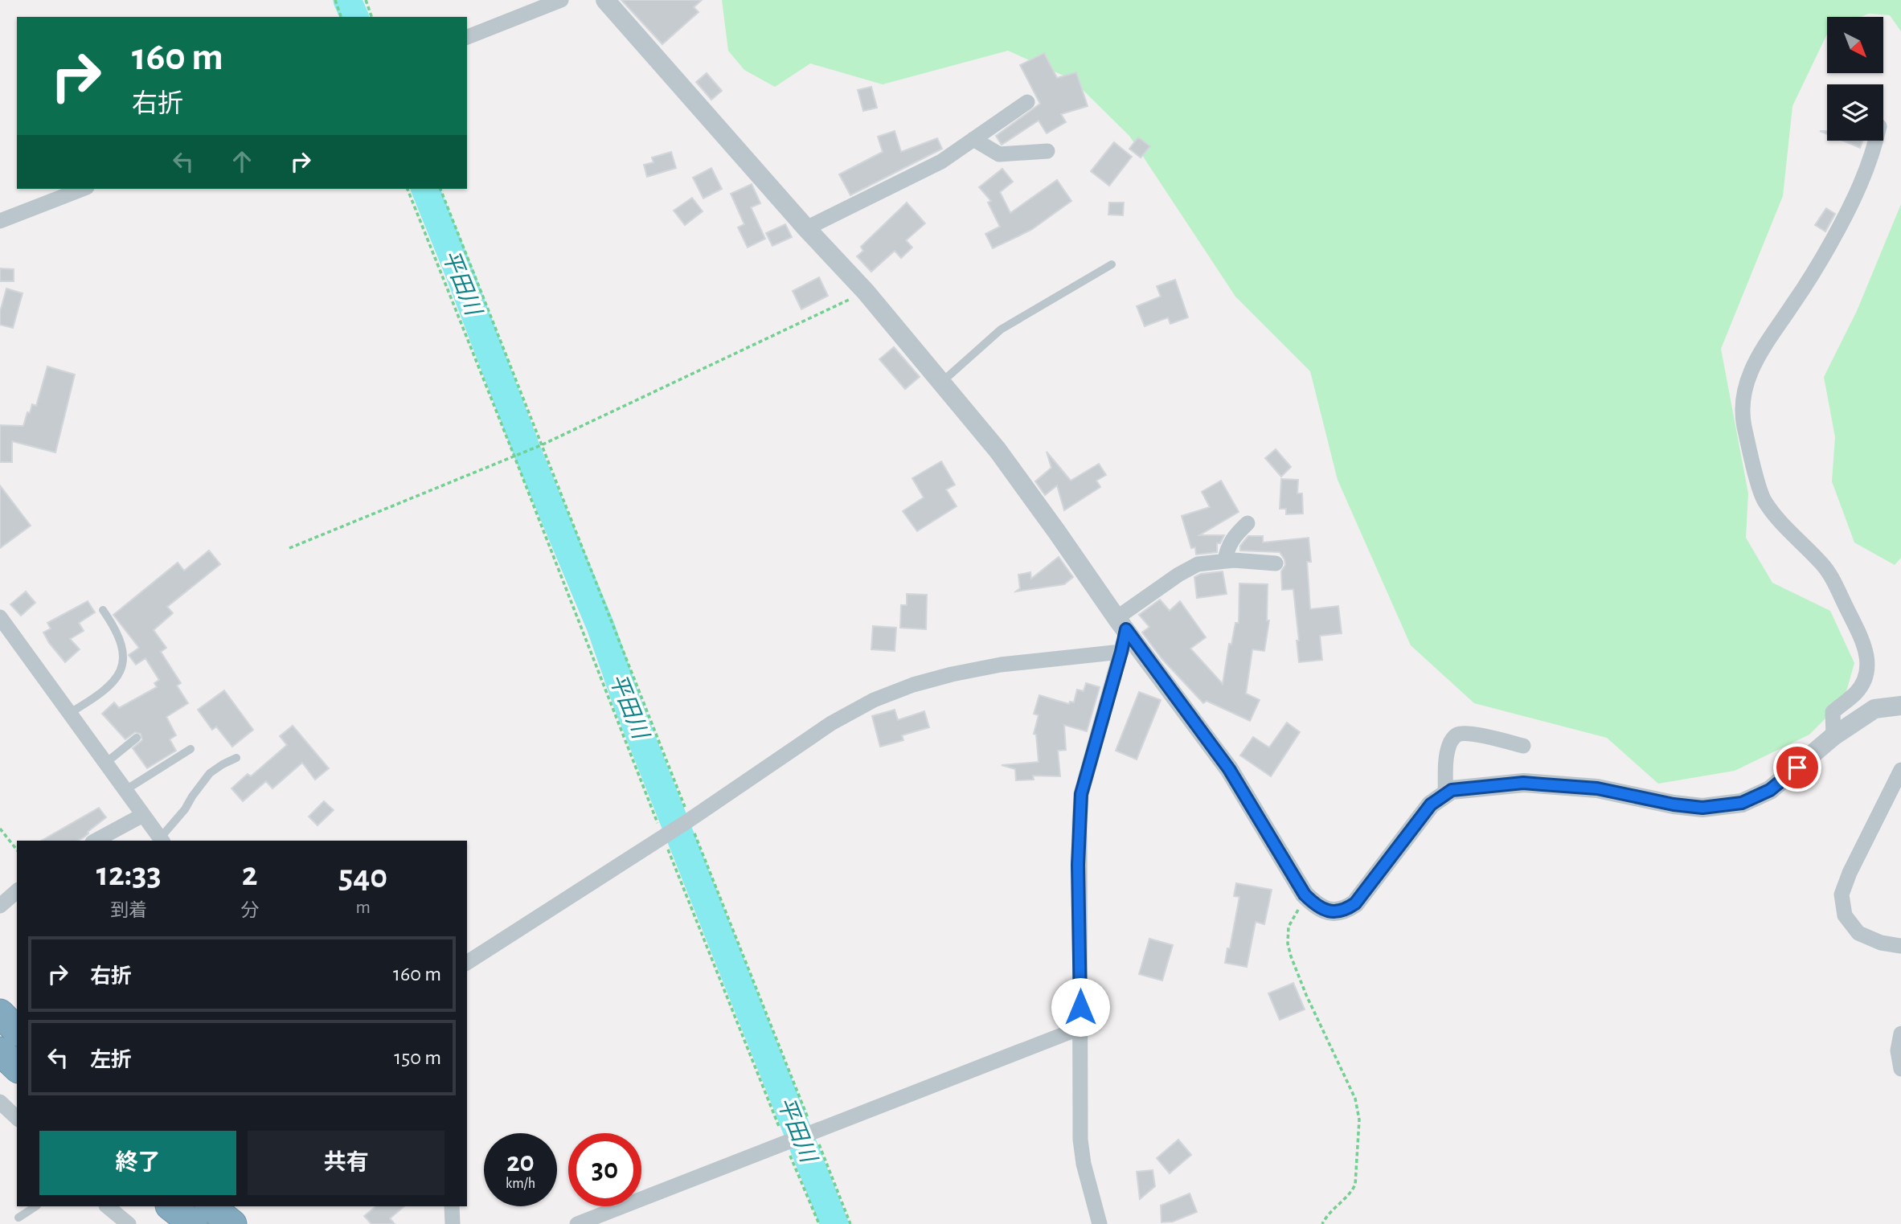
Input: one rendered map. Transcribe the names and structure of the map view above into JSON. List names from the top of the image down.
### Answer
{
  "water": ["平田川"],
  "north": "bottom right",
  "page": {
    "turn": ["160 m", "右折"],
    "eta": [
      "12:33",
      "到着",
      "2",
      "分",
      "540",
      "m"
    ],
    "list": [
      {
        "name": "右折",
        "value": "160 m"
      },
      {
        "name": "左折",
        "value": "150 m"
      }
    ],
    "buttons": ["終了", "共有"],
    "speed": "20 km/h",
    "limit": "30"
  }
}
